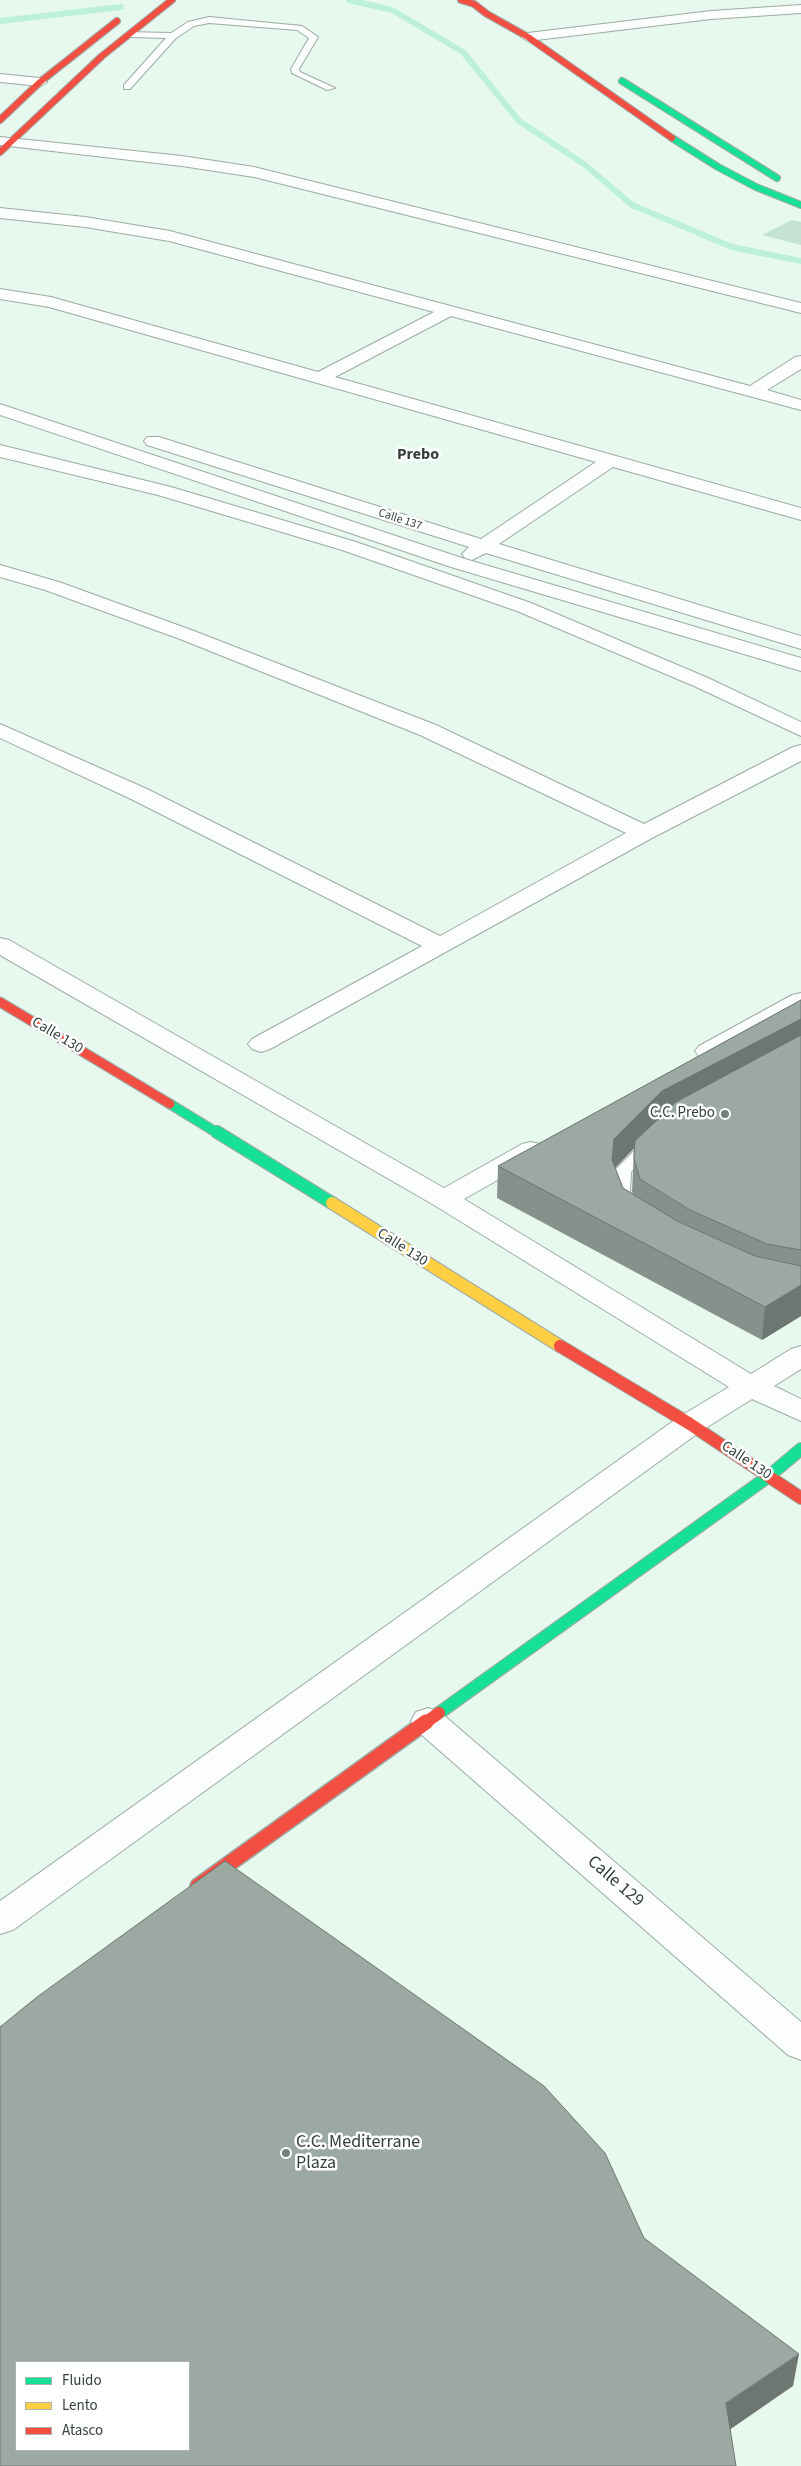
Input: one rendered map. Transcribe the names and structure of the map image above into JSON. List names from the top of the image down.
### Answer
{
  "streets": {
    "street": ["Calle 137", "Calle 130", "Calle 129"]
  },
  "districts": ["Prebo"],
  "places": ["C.C. Prebo", "C.C. Mediterrane Plaza"],
  "legend": ["Fluido", "Lento", "Atasco"]
}
